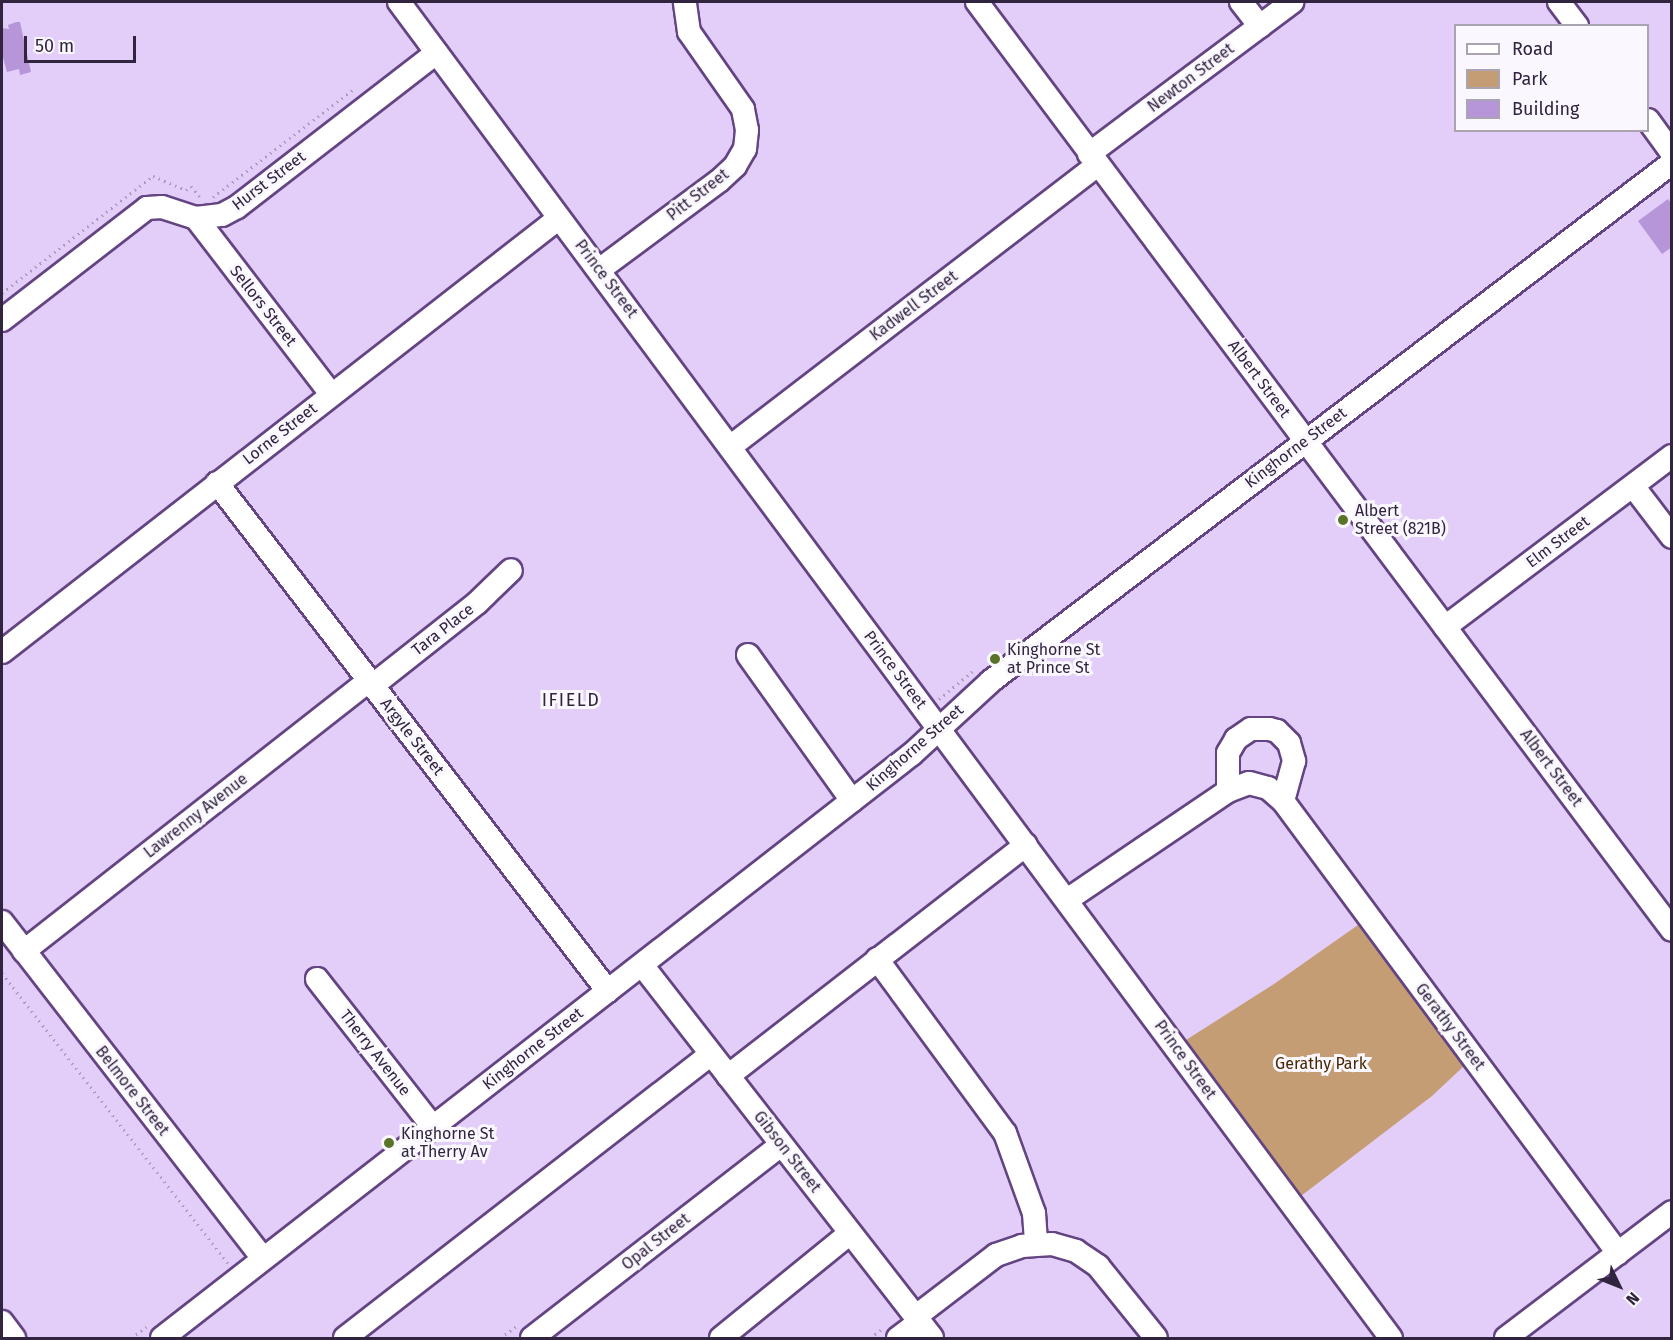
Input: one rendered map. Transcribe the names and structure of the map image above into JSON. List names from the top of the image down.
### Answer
{
  "streets": {
    "street": [
      "Newton Street",
      "Hurst Street",
      "Pitt Street",
      "Prince Street",
      "Sellors Street",
      "Kadwell Street",
      "Albert Street",
      "Lorne Street",
      "Kinghorne Street",
      "Elm Street",
      "Tara Place",
      "Argyle Street",
      "Lawrenny Avenue",
      "Gerathy Street",
      "Therry Avenue",
      "Belmore Street",
      "Gibson Street",
      "Opal Street"
    ]
  },
  "crossings": [
    ["Newton Street", "Kadwell Street"],
    ["Newton Street", "Albert Street"],
    ["Hurst Street", "Prince Street"],
    ["Hurst Street", "Sellors Street"],
    ["Pitt Street", "Prince Street"],
    ["Prince Street", "Kadwell Street"],
    ["Prince Street", "Lorne Street"],
    ["Prince Street", "Kinghorne Street"],
    ["Prince Street", "Gerathy Street"],
    ["Sellors Street", "Lorne Street"],
    ["Kadwell Street", "Albert Street"],
    ["Albert Street", "Kinghorne Street"],
    ["Albert Street", "Elm Street"],
    ["Lorne Street", "Argyle Street"],
    ["Kinghorne Street", "Argyle Street"],
    ["Kinghorne Street", "Therry Avenue"],
    ["Kinghorne Street", "Belmore Street"],
    ["Kinghorne Street", "Gibson Street"],
    ["Tara Place", "Argyle Street"],
    ["Tara Place", "Lawrenny Avenue"],
    ["Argyle Street", "Lawrenny Avenue"],
    ["Lawrenny Avenue", "Belmore Street"],
    ["Gibson Street", "Opal Street"]
  ],
  "districts": ["IFIELD"],
  "parks": ["Gerathy Park"],
  "places": ["Albert Street (821B)", "Kinghorne St at Prince St", "Kinghorne St at Therry Av"],
  "legend": ["Road", "Park", "Building"],
  "scale_bar": "50 m",
  "north": "bottom right"
}
